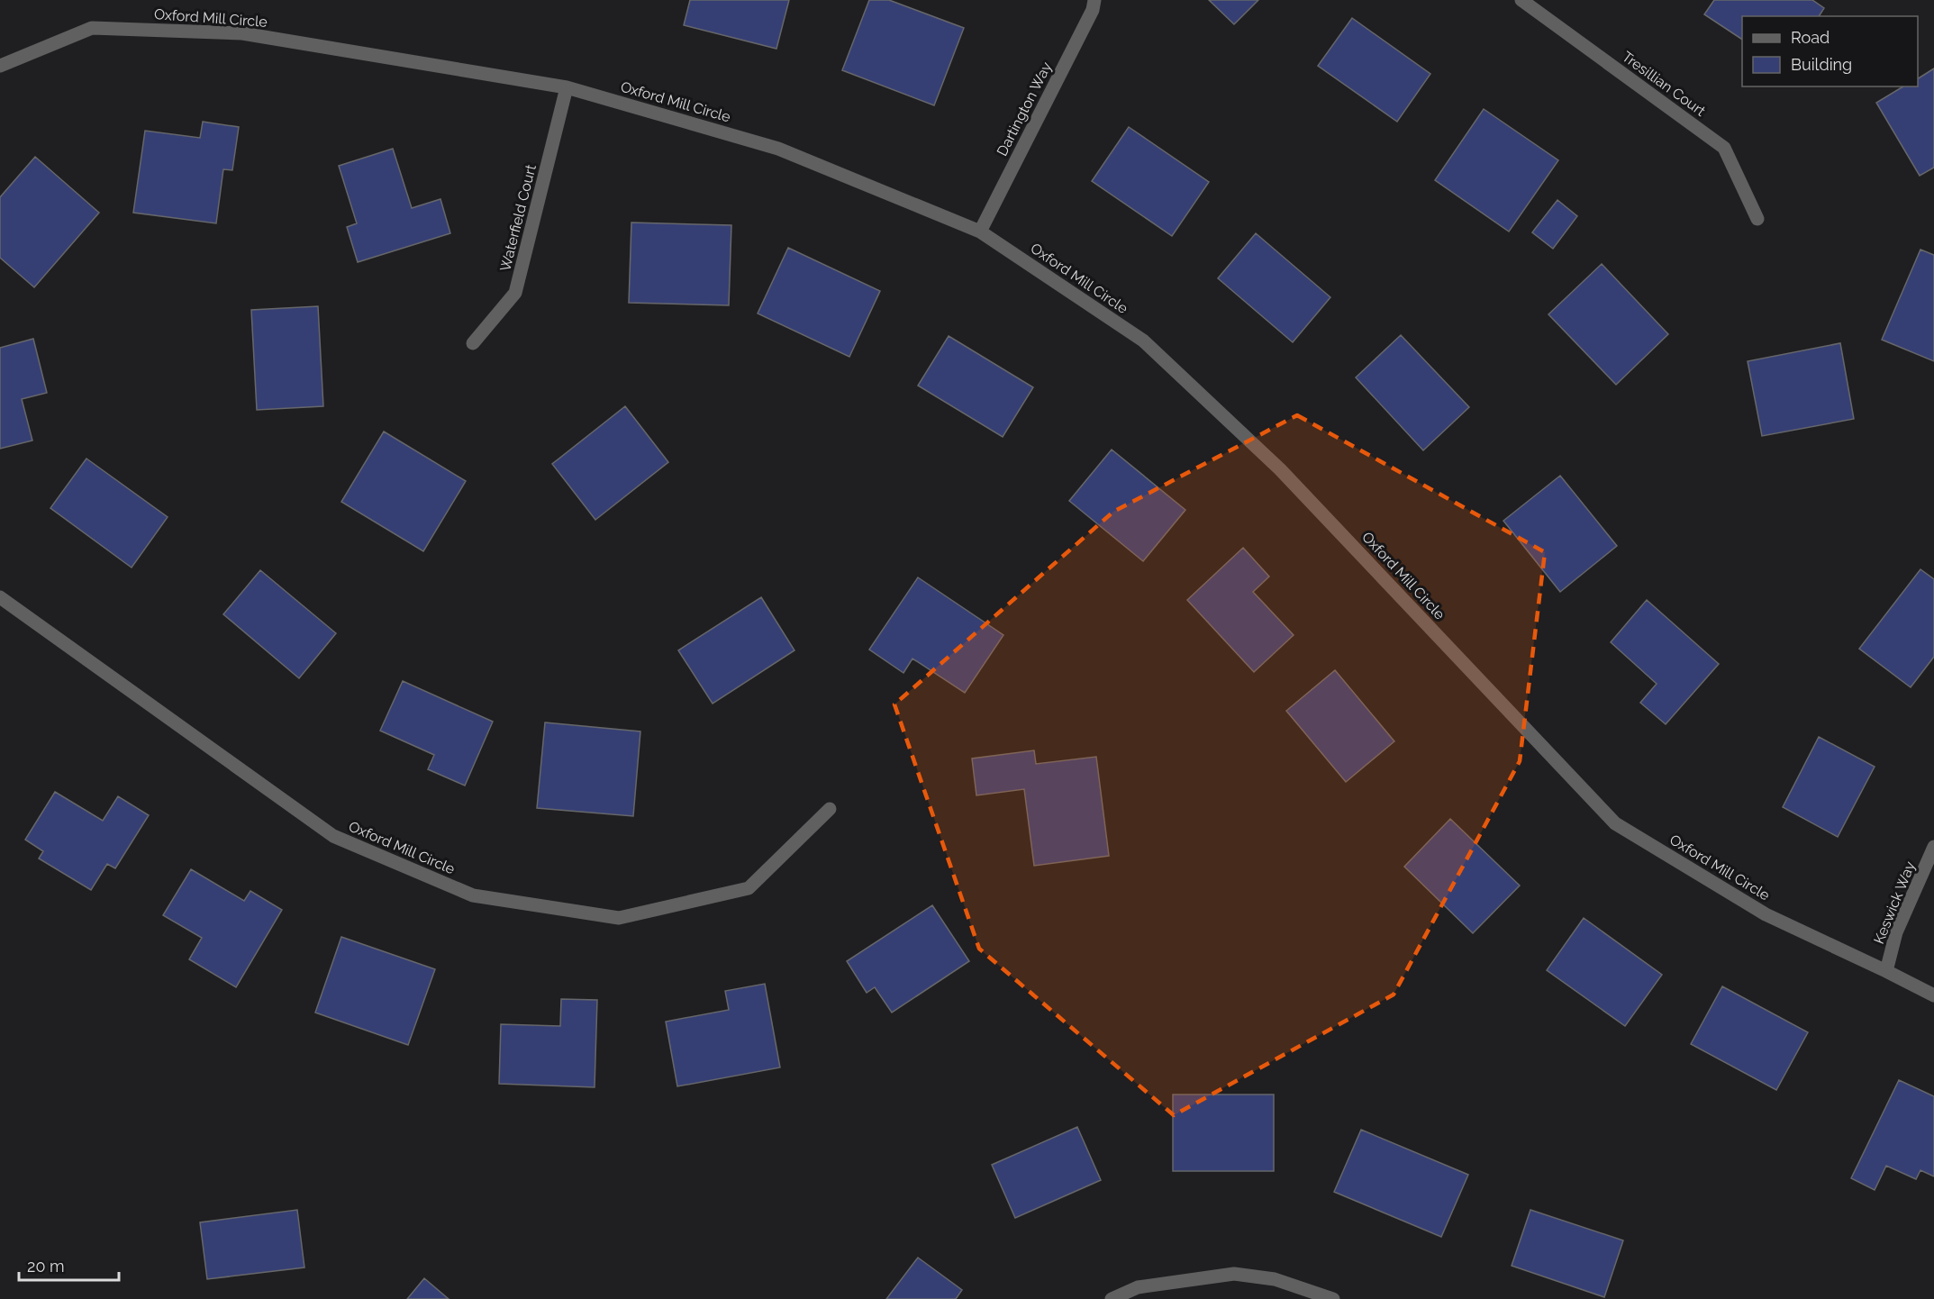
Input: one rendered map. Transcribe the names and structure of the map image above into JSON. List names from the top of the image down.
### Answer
{
  "streets": {
    "street": [
      "Oxford Mill Circle",
      "Tresillian Court",
      "Dartington Way",
      "Waterfield Court",
      "Keswick Way"
    ]
  },
  "crossings": [
    ["Oxford Mill Circle", "Dartington Way"],
    ["Oxford Mill Circle", "Waterfield Court"],
    ["Oxford Mill Circle", "Keswick Way"]
  ],
  "legend": ["Road", "Building"],
  "scale_bar": "20 m"
}
